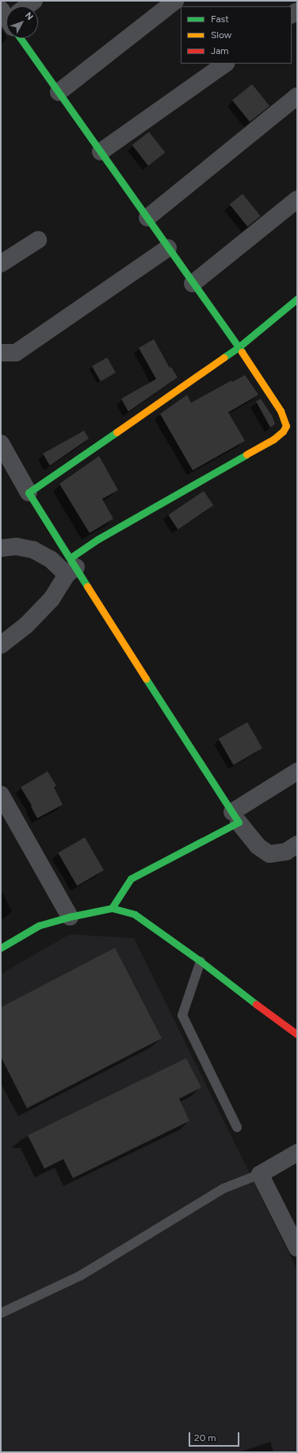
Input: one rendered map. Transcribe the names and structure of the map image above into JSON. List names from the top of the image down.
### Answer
{
  "legend": ["Fast", "Slow", "Jam"],
  "scale_bar": "20 m",
  "north": "top right"
}
